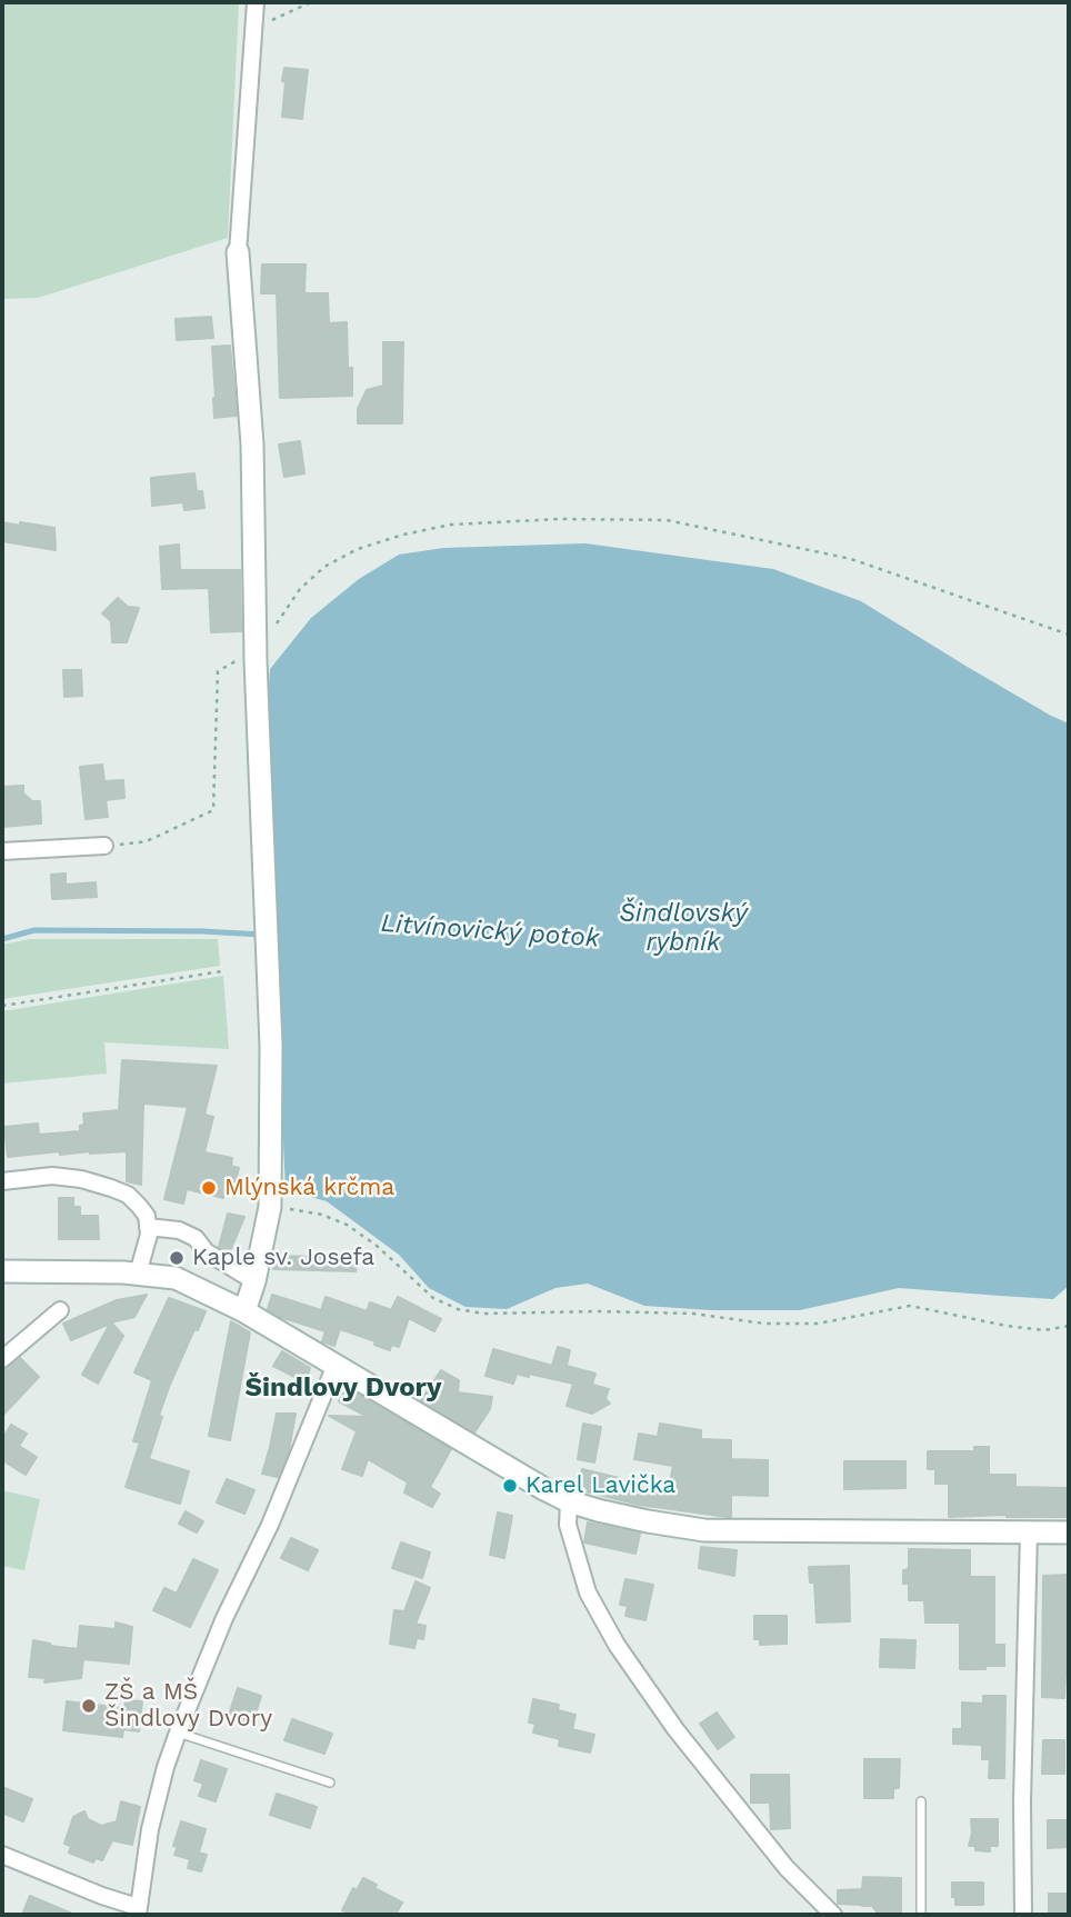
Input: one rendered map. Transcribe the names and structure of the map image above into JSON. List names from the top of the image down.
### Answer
{
  "districts": ["Šindlovy Dvory"],
  "water": ["Šindlovský rybník", "Litvínovický potok"],
  "places": [
    "Mlýnská krčma",
    "Kaple sv. Josefa",
    "Karel Lavička",
    "ZŠ a MŠ Šindlovy Dvory"
  ]
}
